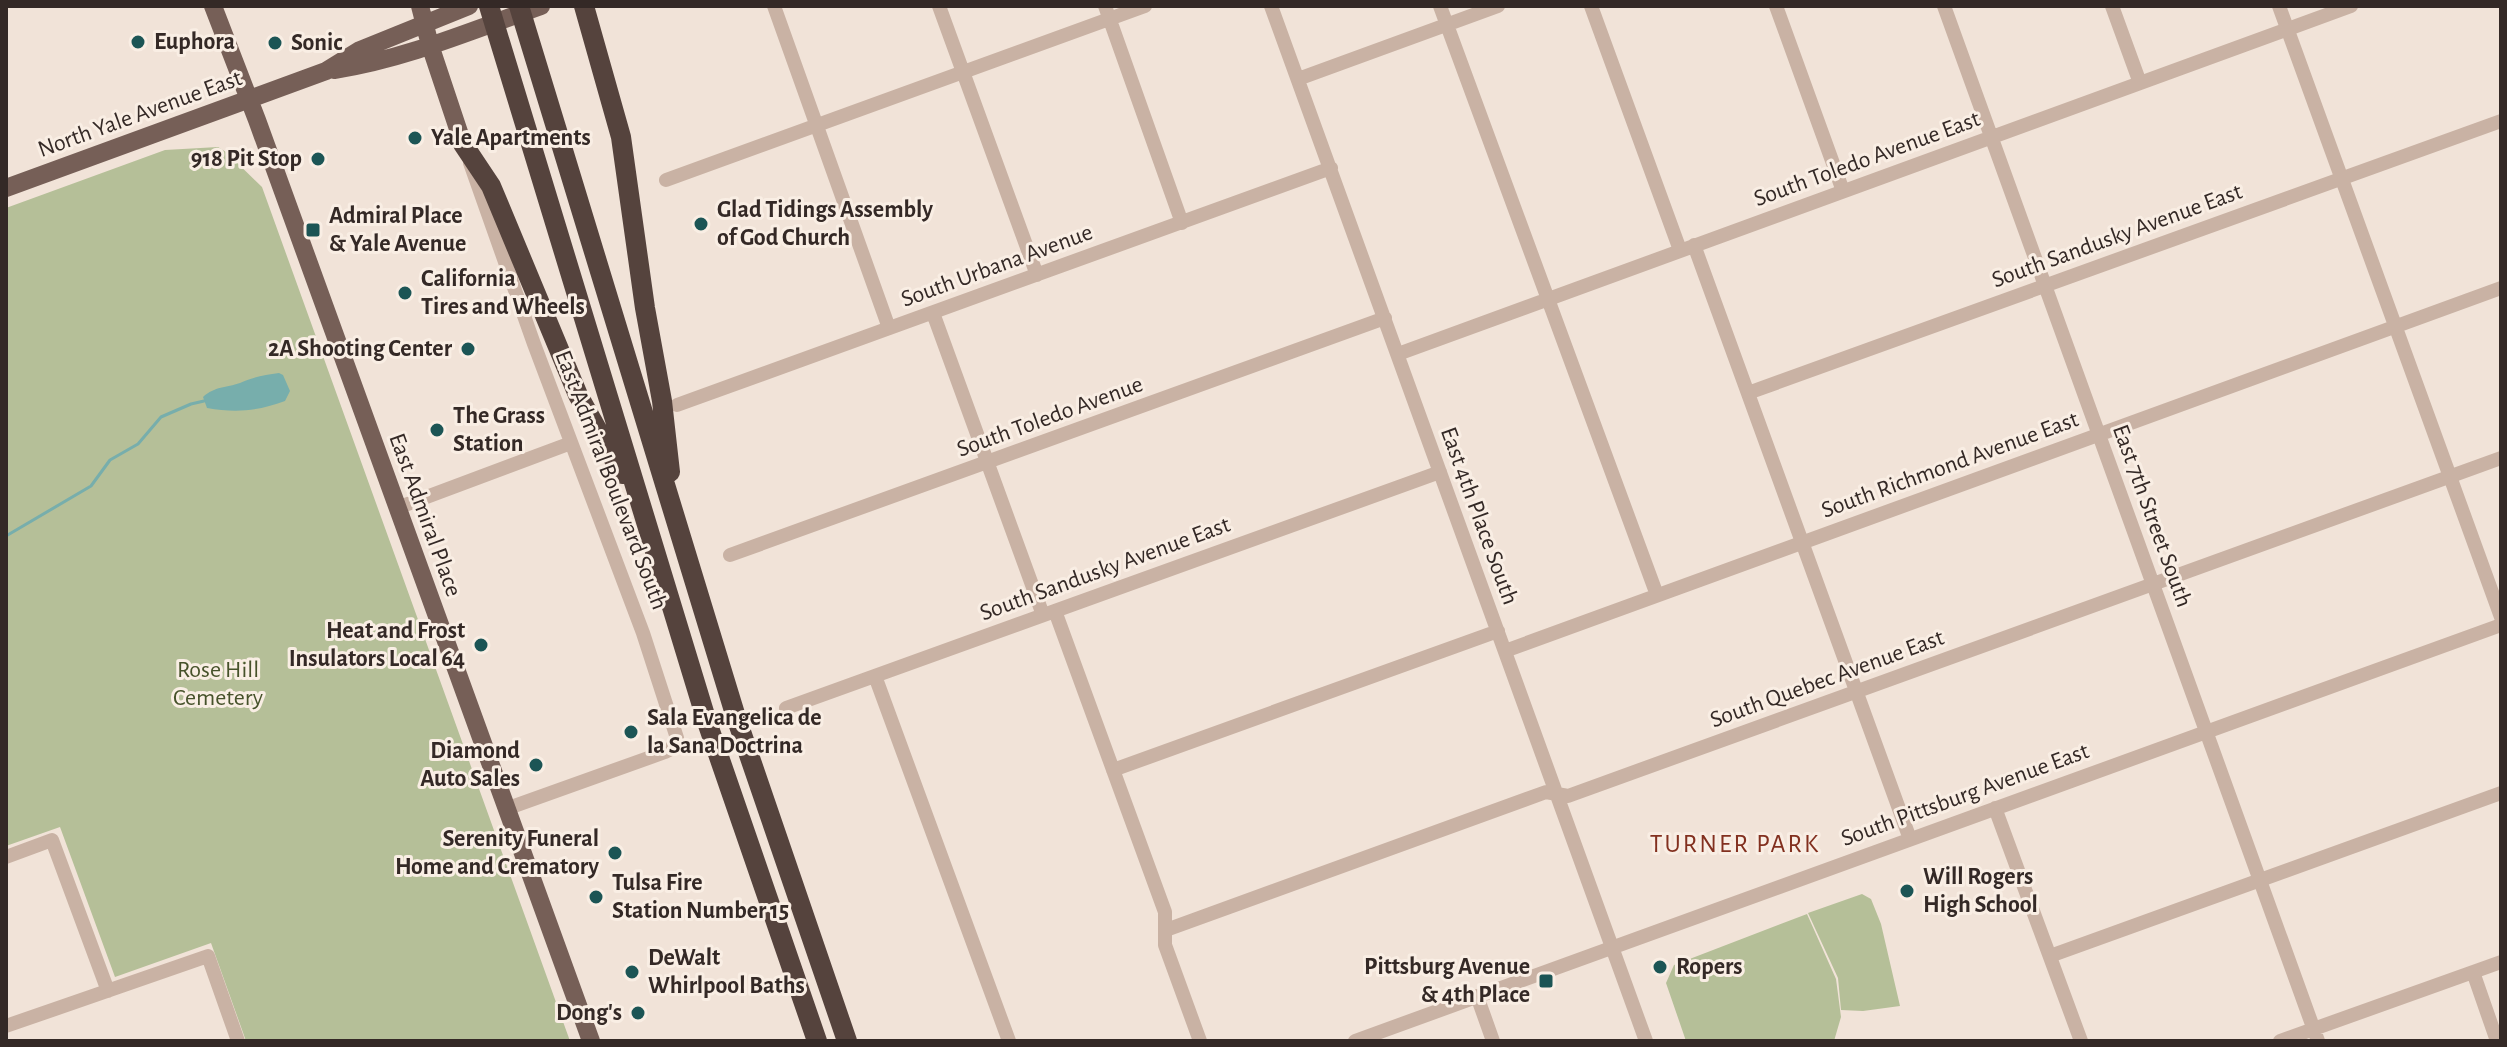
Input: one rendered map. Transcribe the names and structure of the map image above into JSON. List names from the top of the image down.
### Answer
{
  "streets": {
    "main road": ["North Yale Avenue East", "East Admiral Boulevard South", "East Admiral Place"],
    "street": [
      "South Toledo Avenue East",
      "South Sandusky Avenue East",
      "South Urbana Avenue",
      "South Toledo Avenue",
      "South Richmond Avenue East",
      "East 4th Place South",
      "East 7th Street South",
      "South Quebec Avenue East",
      "South Pittsburg Avenue East"
    ]
  },
  "crossings": [
    ["North Yale Avenue East", "East Admiral Place"],
    ["South Toledo Avenue East", "East 4th Place South"],
    ["South Toledo Avenue East", "East 7th Street South"],
    ["South Sandusky Avenue East", "East 4th Place South"],
    ["South Sandusky Avenue East", "East 7th Street South"],
    ["South Urbana Avenue", "East 4th Place South"],
    ["South Toledo Avenue", "East 4th Place South"],
    ["South Richmond Avenue East", "East 4th Place South"],
    ["South Richmond Avenue East", "East 7th Street South"],
    ["East Admiral Boulevard South", "East Admiral Place"],
    ["East 4th Place South", "South Quebec Avenue East"],
    ["East 4th Place South", "South Pittsburg Avenue East"],
    ["East 7th Street South", "South Quebec Avenue East"],
    ["East 7th Street South", "South Pittsburg Avenue East"]
  ],
  "districts": ["TURNER PARK"],
  "parks": ["Rose Hill Cemetery"],
  "places": {
    "other": [
      "Euphora",
      "Sonic",
      "Yale Apartments",
      "918 Pit Stop",
      "Glad Tidings Assembly of God Church",
      "California Tires and Wheels",
      "2A Shooting Center",
      "The Grass Station",
      "Heat and Frost Insulators Local 64",
      "Sala Evangelica de la Sana Doctrina",
      "Diamond Auto Sales",
      "Serenity Funeral Home and Crematory",
      "Will Rogers High School",
      "Tulsa Fire Station Number 15",
      "Ropers",
      "DeWalt Whirlpool Baths",
      "Dong's"
    ],
    "transit": ["Admiral Place & Yale Avenue", "Pittsburg Avenue & 4th Place"]
  }
}
